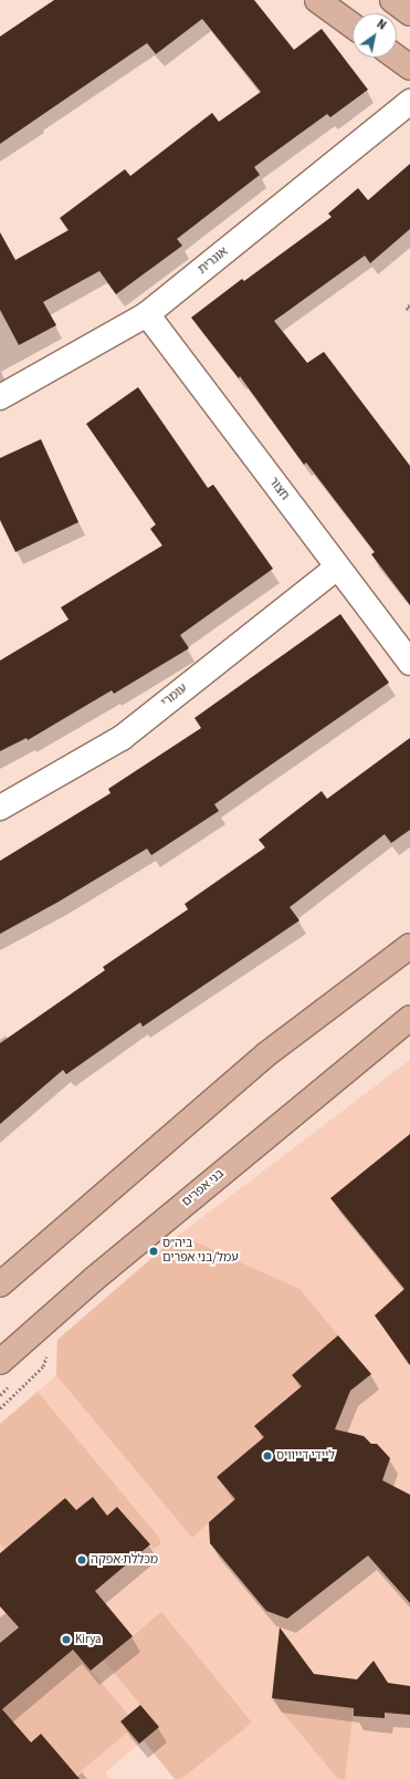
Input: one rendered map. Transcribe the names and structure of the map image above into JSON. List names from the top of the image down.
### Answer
{
  "streets": {
    "main road": ["בני אפרים"],
    "street": ["אוגרית", "חצור", "עומרי"]
  },
  "crossings": [
    ["אוגרית", "חצור"],
    ["חצור", "עומרי"]
  ],
  "places": [
    "ביה״ס עמל/בני אפרים",
    "ליידי דייוויס",
    "מכללת אפקה",
    "Kirya"
  ],
  "north": "top right"
}
